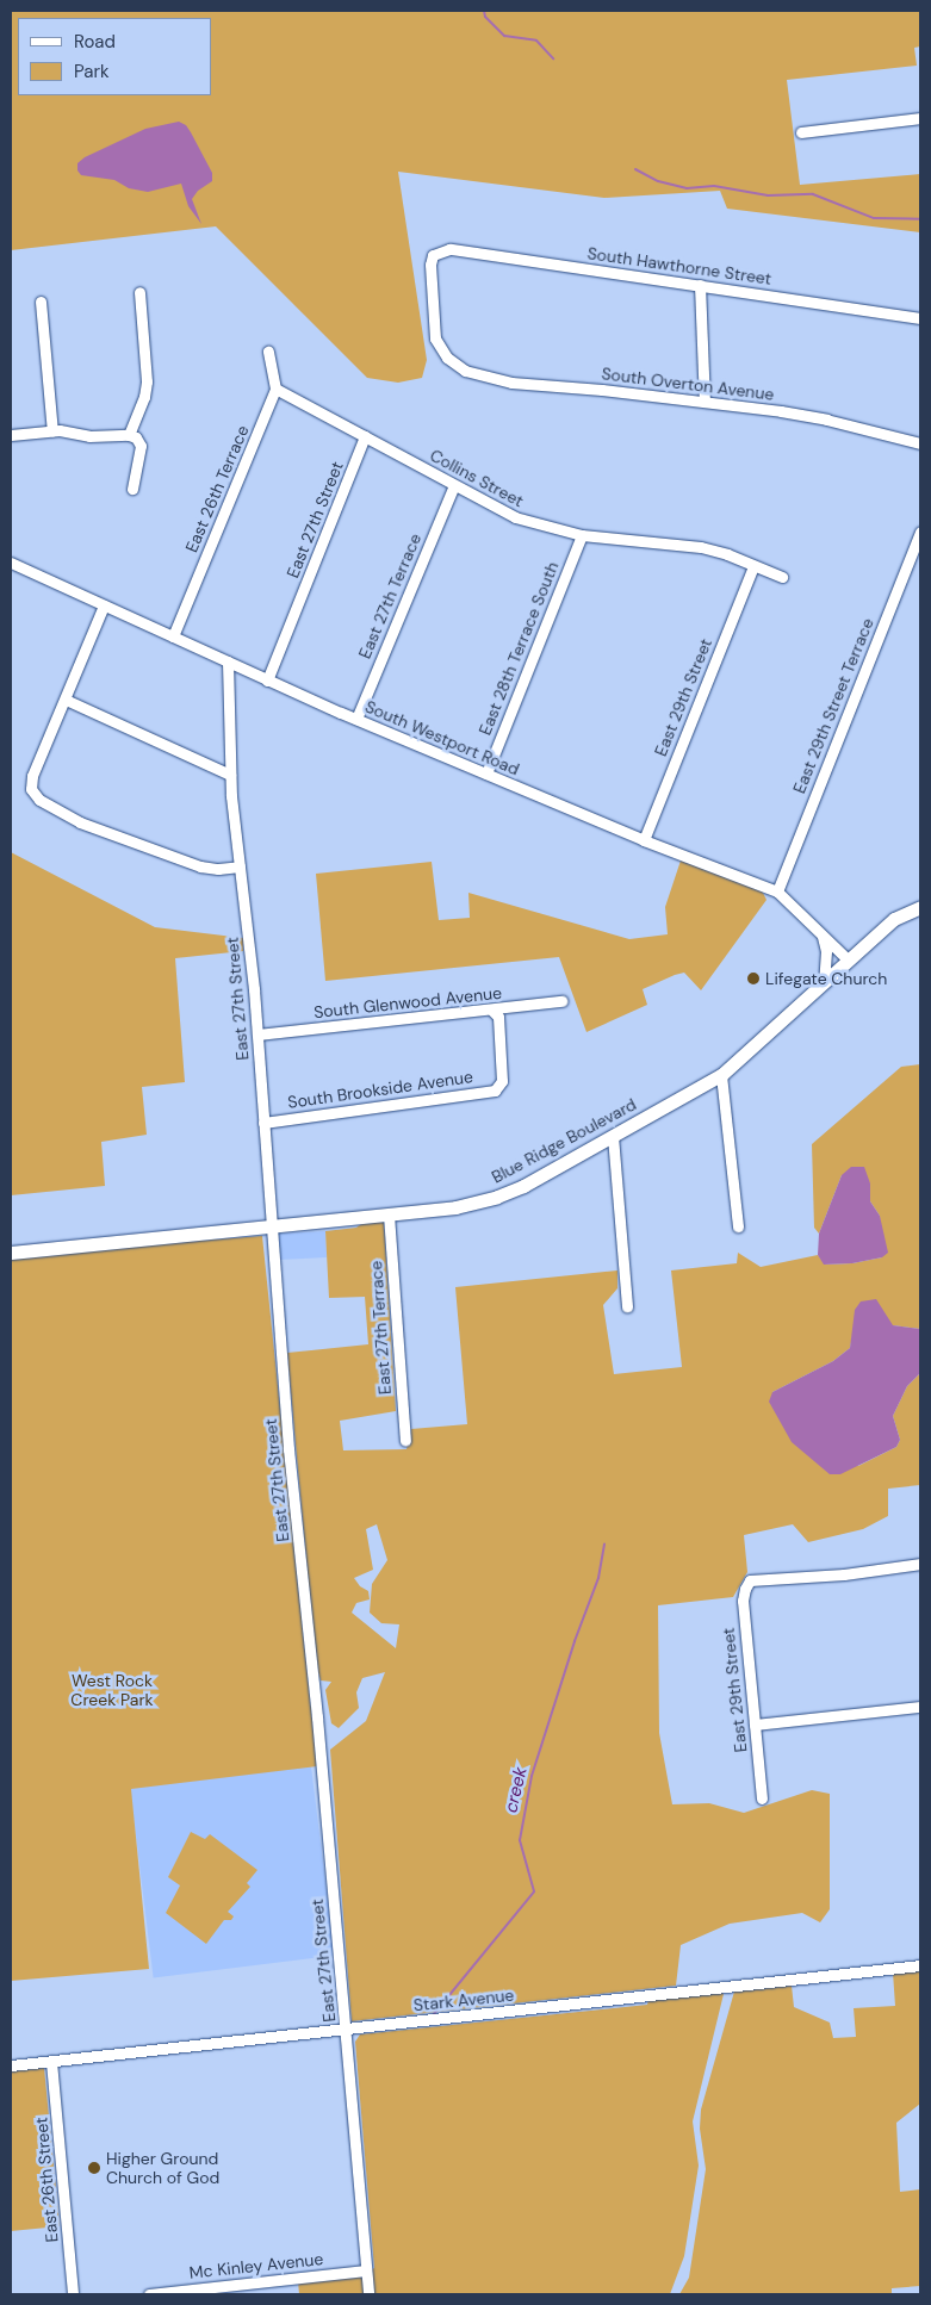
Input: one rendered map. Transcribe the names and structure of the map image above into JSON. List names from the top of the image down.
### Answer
{
  "streets": {
    "main road": ["Blue Ridge Boulevard"],
    "street": [
      "South Hawthorne Street",
      "South Overton Avenue",
      "Collins Street",
      "East 26th Terrace",
      "East 27th Street",
      "East 27th Terrace",
      "East 28th Terrace South",
      "East 29th Street",
      "East 29th Street Terrace",
      "South Westport Road",
      "South Glenwood Avenue",
      "South Brookside Avenue",
      "Stark Avenue",
      "East 26th Street",
      "Mc Kinley Avenue"
    ]
  },
  "crossings": [
    ["South Hawthorne Street", "South Overton Avenue"],
    ["Collins Street", "East 26th Terrace"],
    ["Collins Street", "East 27th Street"],
    ["Collins Street", "East 27th Terrace"],
    ["Collins Street", "East 28th Terrace South"],
    ["Collins Street", "East 29th Street"],
    ["East 26th Terrace", "South Westport Road"],
    ["East 27th Street", "South Westport Road"],
    ["East 27th Street", "South Glenwood Avenue"],
    ["East 27th Street", "South Brookside Avenue"],
    ["East 27th Street", "Blue Ridge Boulevard"],
    ["East 27th Street", "Stark Avenue"],
    ["East 27th Street", "Mc Kinley Avenue"],
    ["East 27th Terrace", "South Westport Road"],
    ["East 27th Terrace", "Blue Ridge Boulevard"],
    ["East 28th Terrace South", "South Westport Road"],
    ["East 29th Street", "South Westport Road"],
    ["East 29th Street Terrace", "South Westport Road"],
    ["South Westport Road", "Blue Ridge Boulevard"],
    ["South Glenwood Avenue", "South Brookside Avenue"],
    ["Stark Avenue", "East 26th Street"]
  ],
  "water": ["creek"],
  "parks": ["West Rock Creek Park"],
  "places": ["Lifegate Church", "Higher Ground Church of God"],
  "legend": ["Road", "Park"]
}
